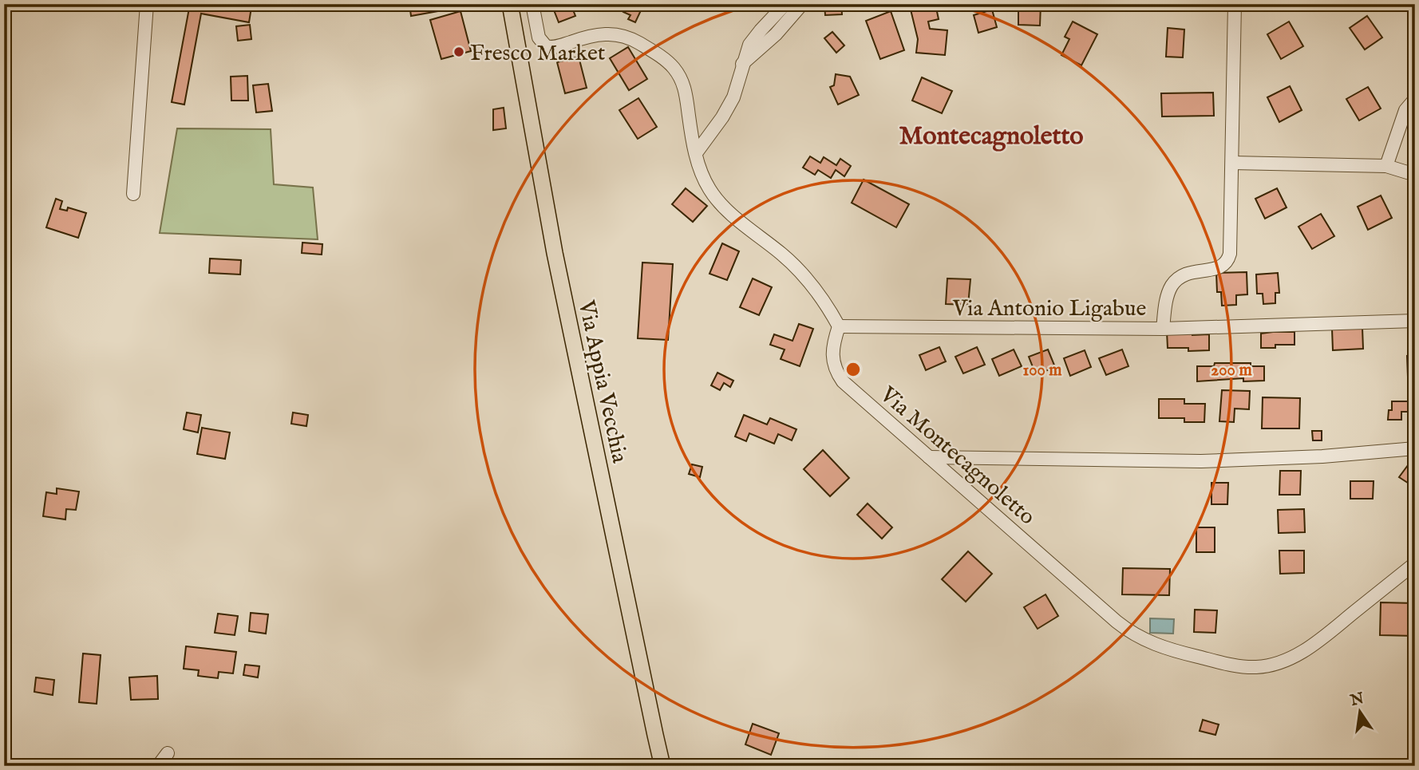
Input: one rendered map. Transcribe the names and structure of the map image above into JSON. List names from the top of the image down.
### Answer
{
  "streets": {
    "main road": ["Via Appia Vecchia"],
    "street": ["Via Antonio Ligabue", "Via Montecagnoletto"]
  },
  "crossings": [
    ["Via Antonio Ligabue", "Via Montecagnoletto"]
  ],
  "districts": ["Montecagnoletto"],
  "places": ["Fresco Market"],
  "north": "top",
  "rings": ["100 m", "200 m"]
}
